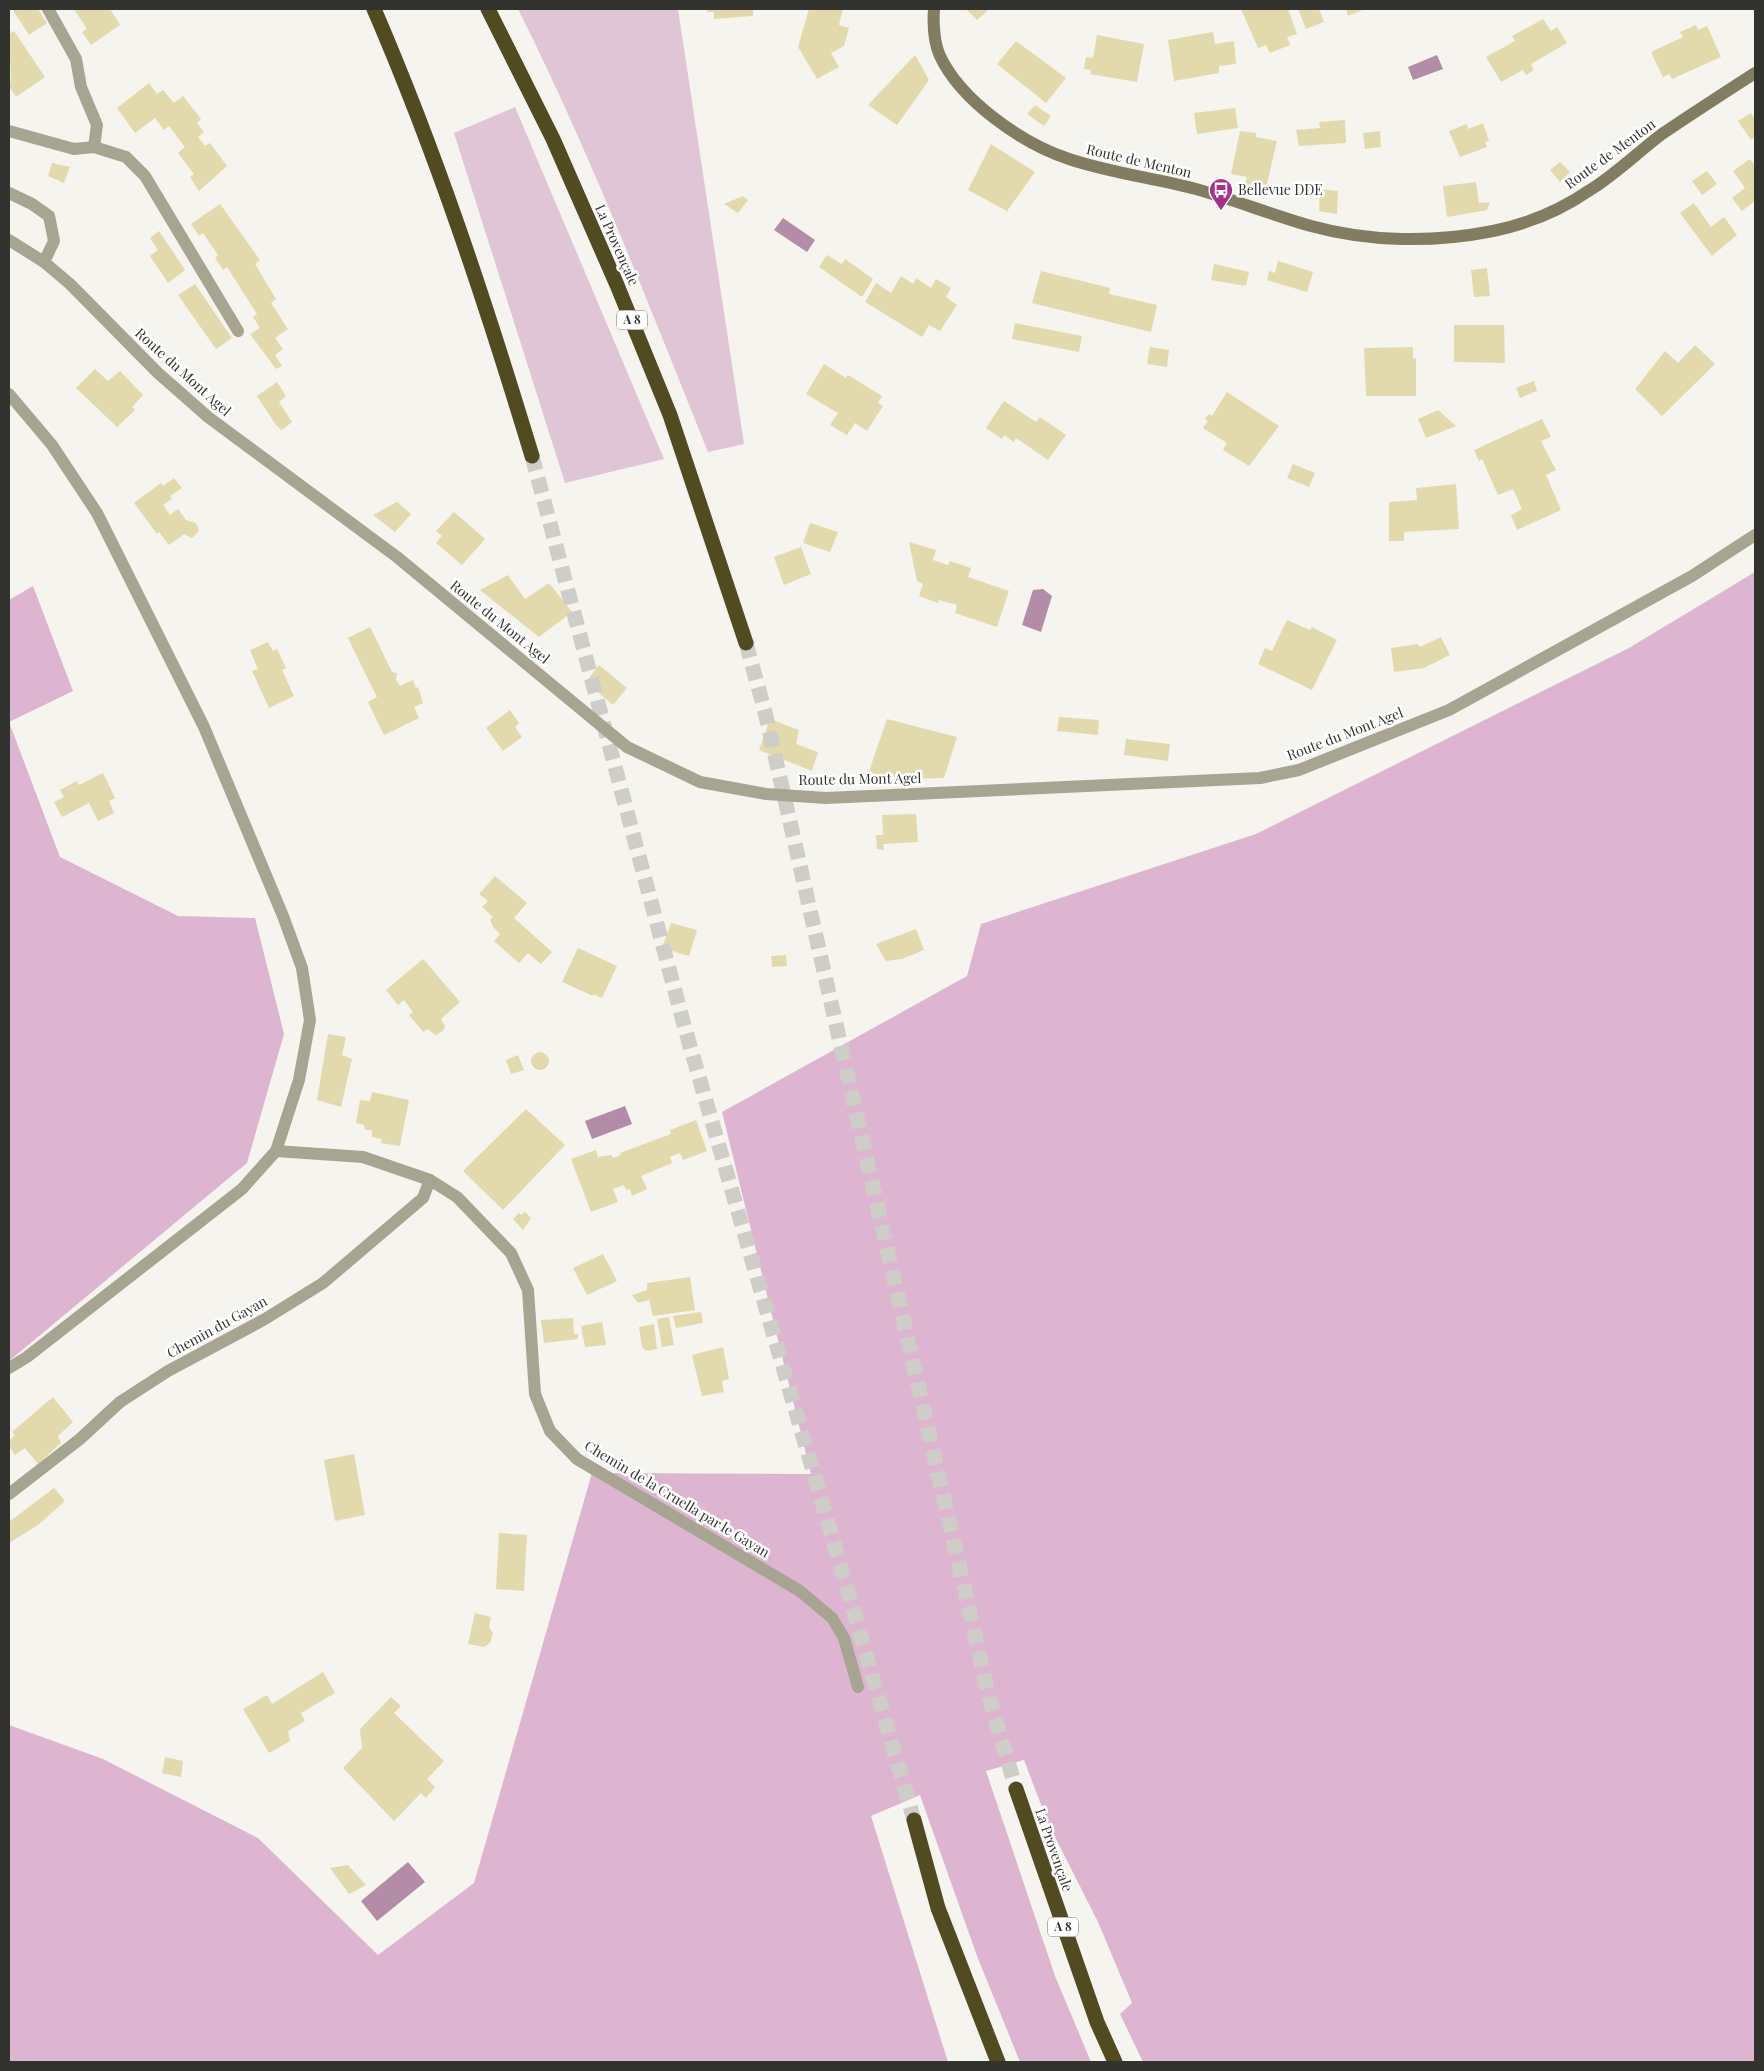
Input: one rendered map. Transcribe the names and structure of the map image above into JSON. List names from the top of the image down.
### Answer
{
  "streets": {
    "highway": ["La Provençale", "A 8"],
    "main road": ["Route de Menton"],
    "street": ["Route du Mont Agel", "Chemin du Gayan", "Chemin de la Cruella par le Gayan"]
  },
  "crossings": [
    ["Chemin du Gayan", "Chemin de la Cruella par le Gayan"]
  ],
  "places": {
    "bus stop": ["Bellevue DDE"]
  }
}
